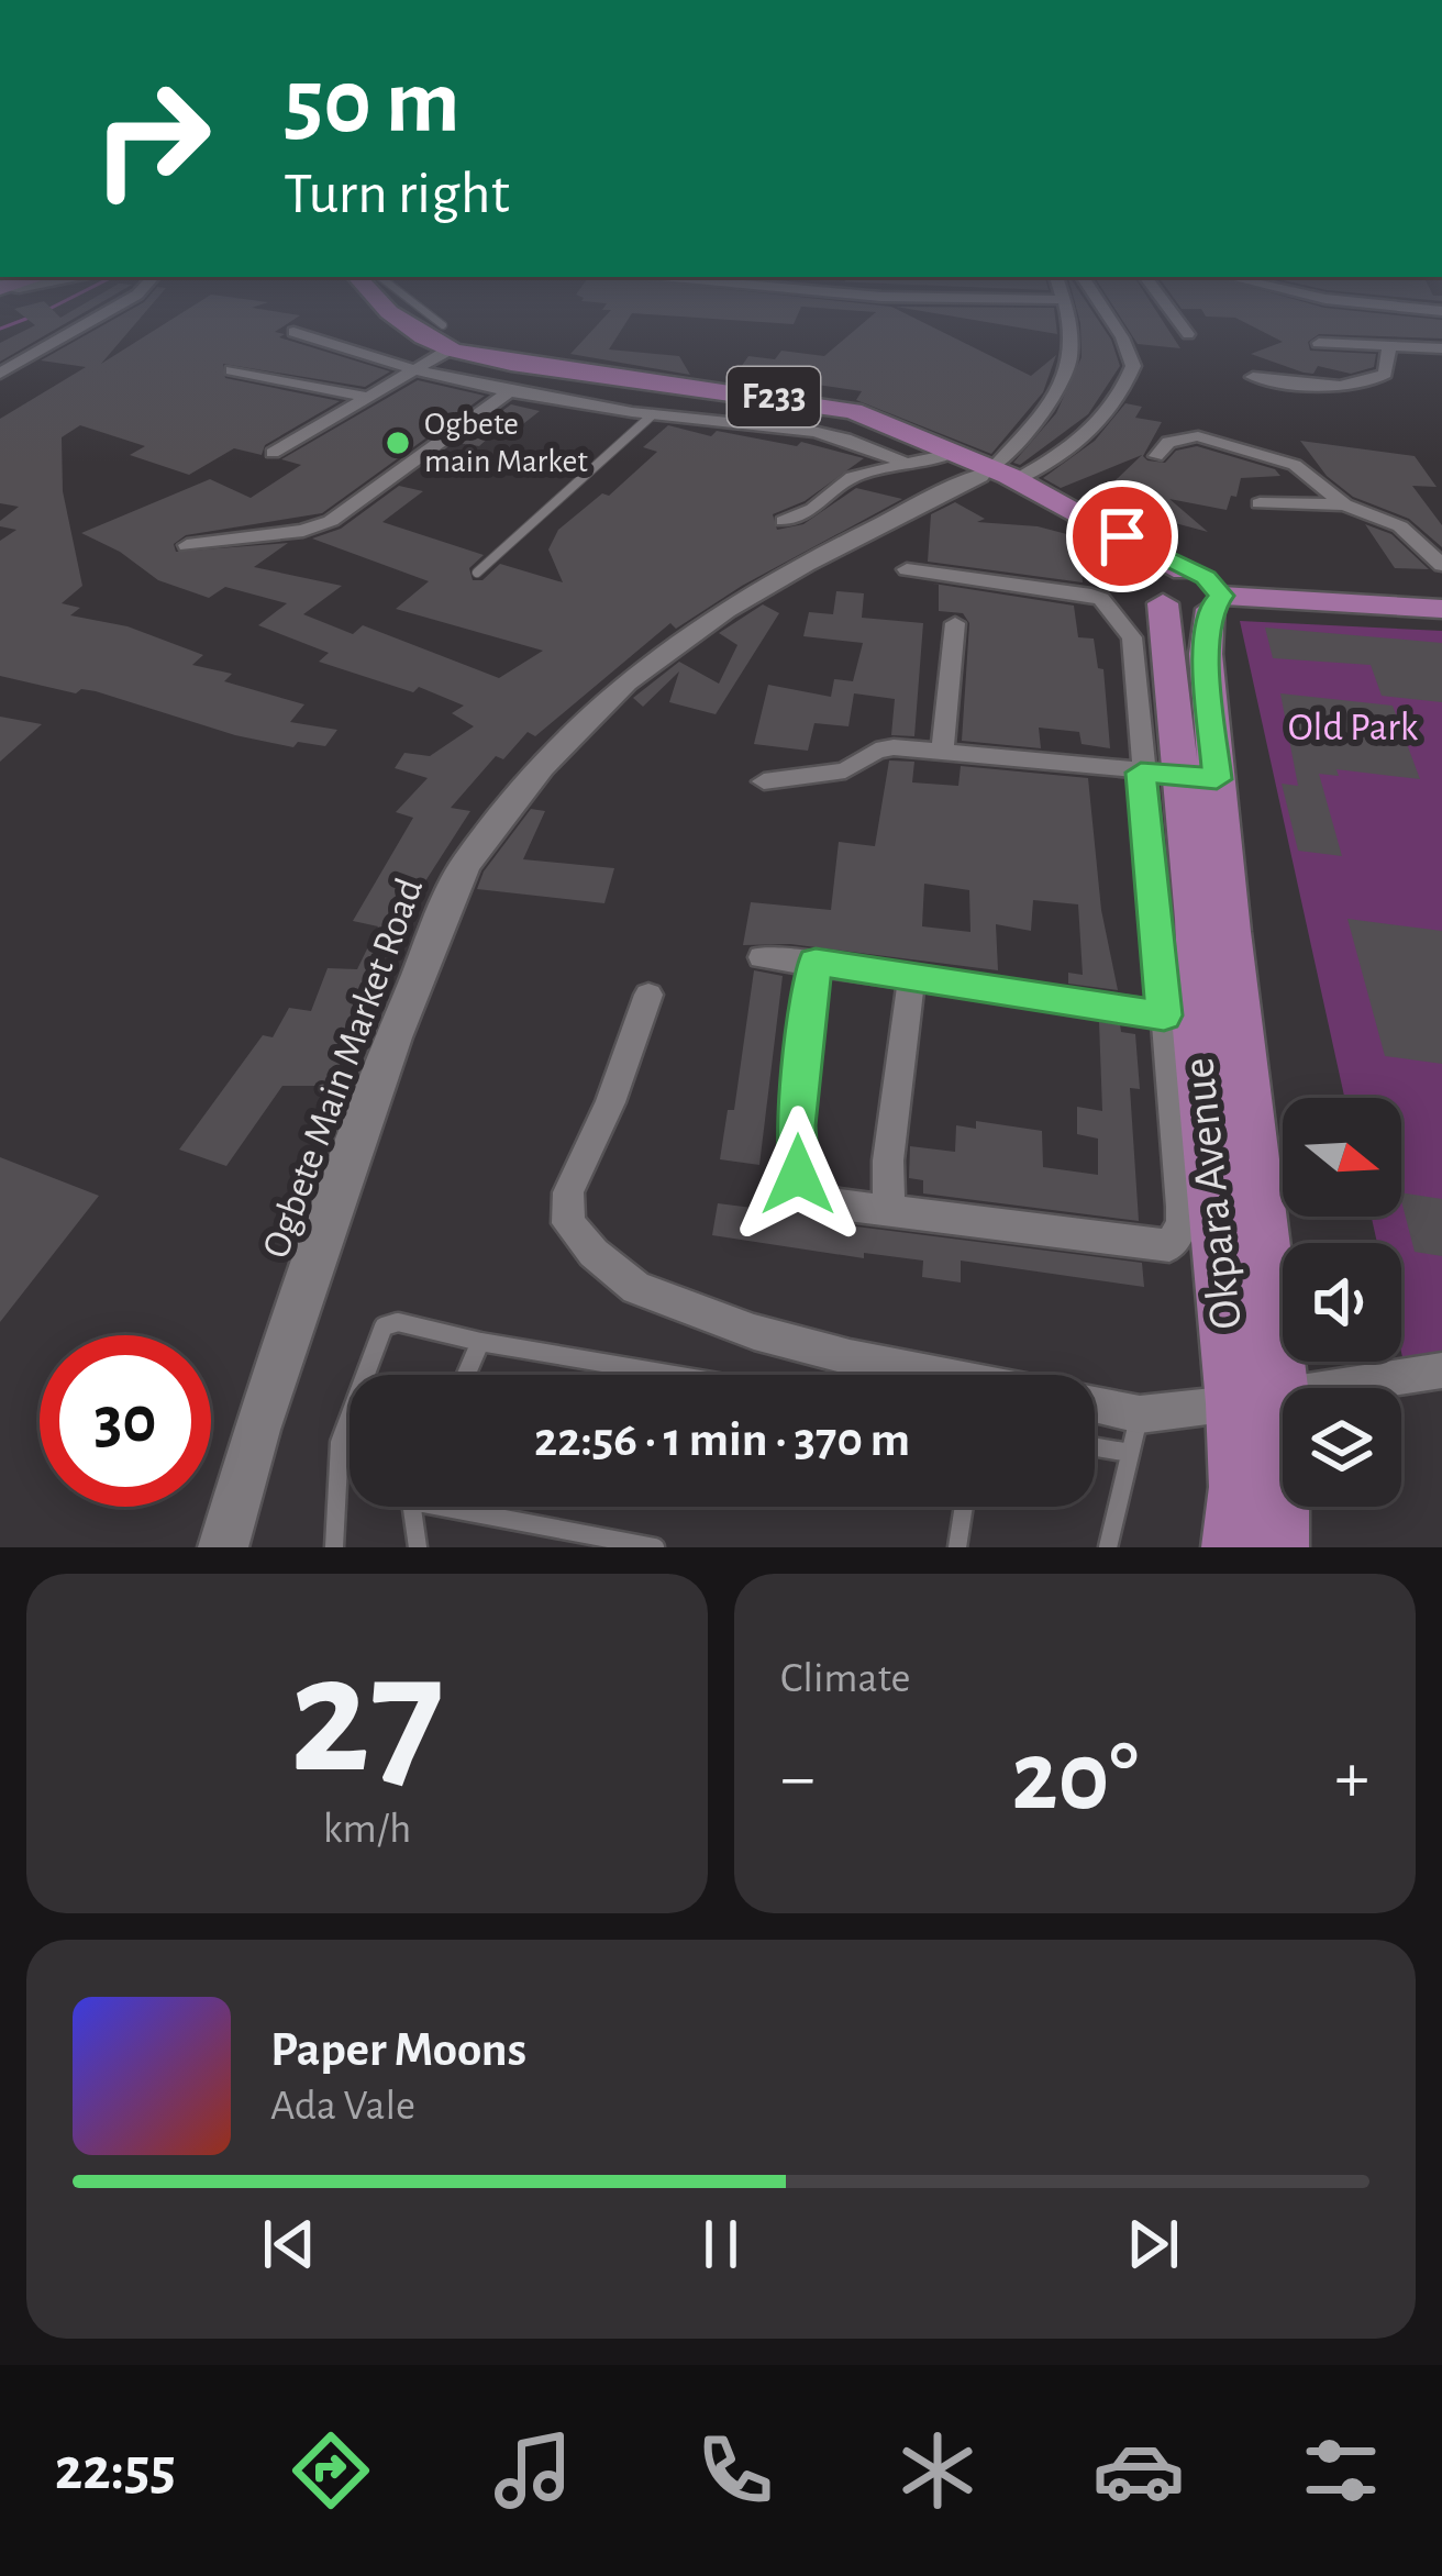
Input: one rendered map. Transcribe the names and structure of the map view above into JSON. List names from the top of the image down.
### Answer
{
  "streets": {
    "main road": ["F233", "Okpara Avenue"],
    "street": ["Ogbete Main Market Road"]
  },
  "crossings": [
    ["F233", "Ogbete Main Market Road"],
    ["F233", "Okpara Avenue"]
  ],
  "parks": ["Old Park"],
  "places": ["Ogbete main Market"],
  "north": "right",
  "page": {
    "turn": ["50 m", "Turn right"],
    "limit": "30",
    "trip": "22:56 · 1 min · 370 m",
    "tile": [
      ["27", "km/h"],
      "Climate"
    ],
    "heat": ["−", "20°", "+"],
    "song": ["Paper Moons", "Ada Vale"],
    "tabs": "22:55"
  }
}
